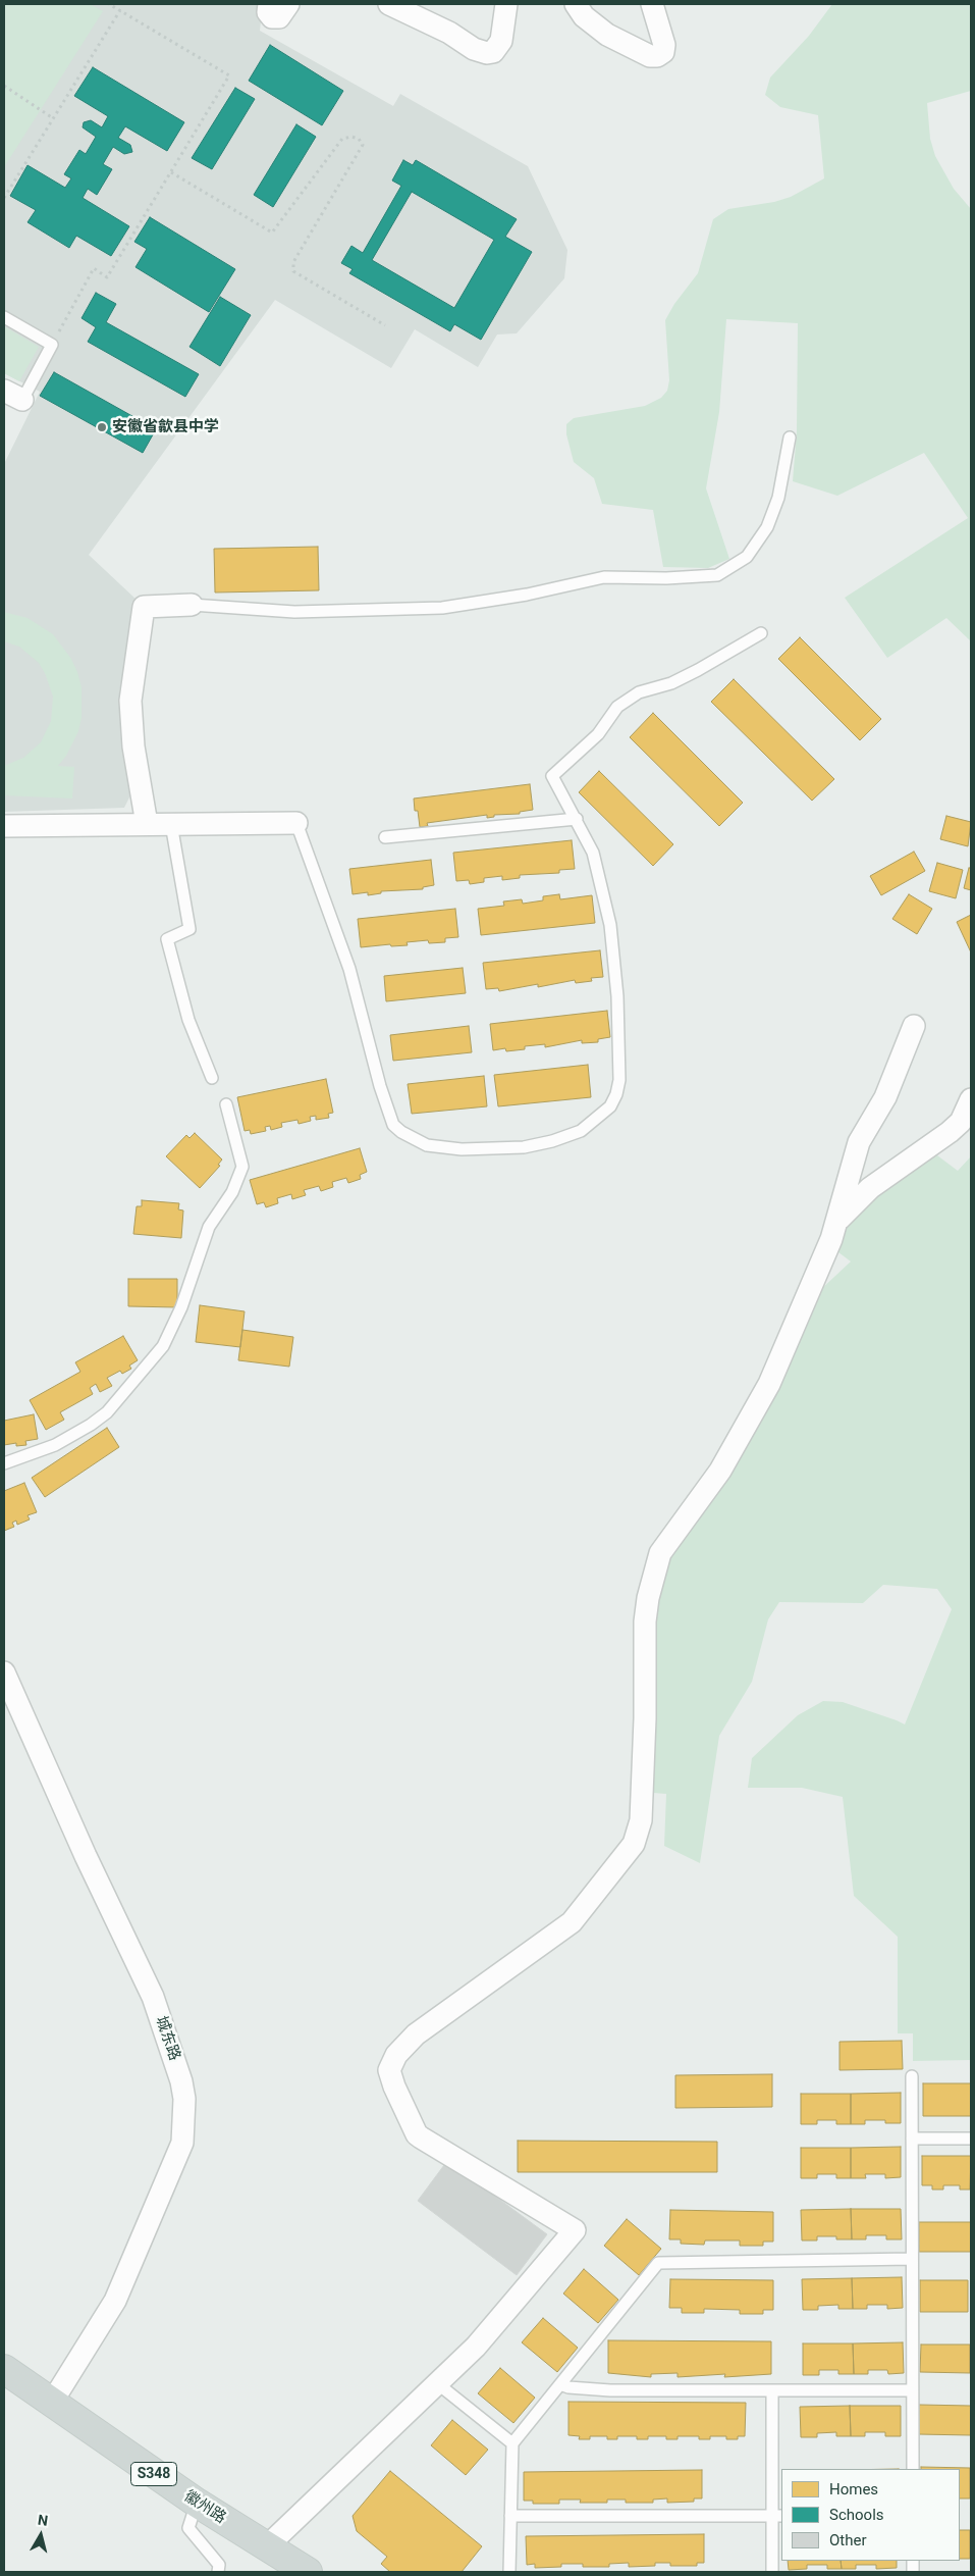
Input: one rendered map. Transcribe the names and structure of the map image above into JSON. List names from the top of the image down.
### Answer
{
  "streets": {
    "main road": ["S348", "徽州路"],
    "street": ["城东路"]
  },
  "crossings": [
    ["城东路", "徽州路"]
  ],
  "places": ["安徽省歙县中学"],
  "legend": ["Homes", "Schools", "Other"],
  "north": "top"
}
